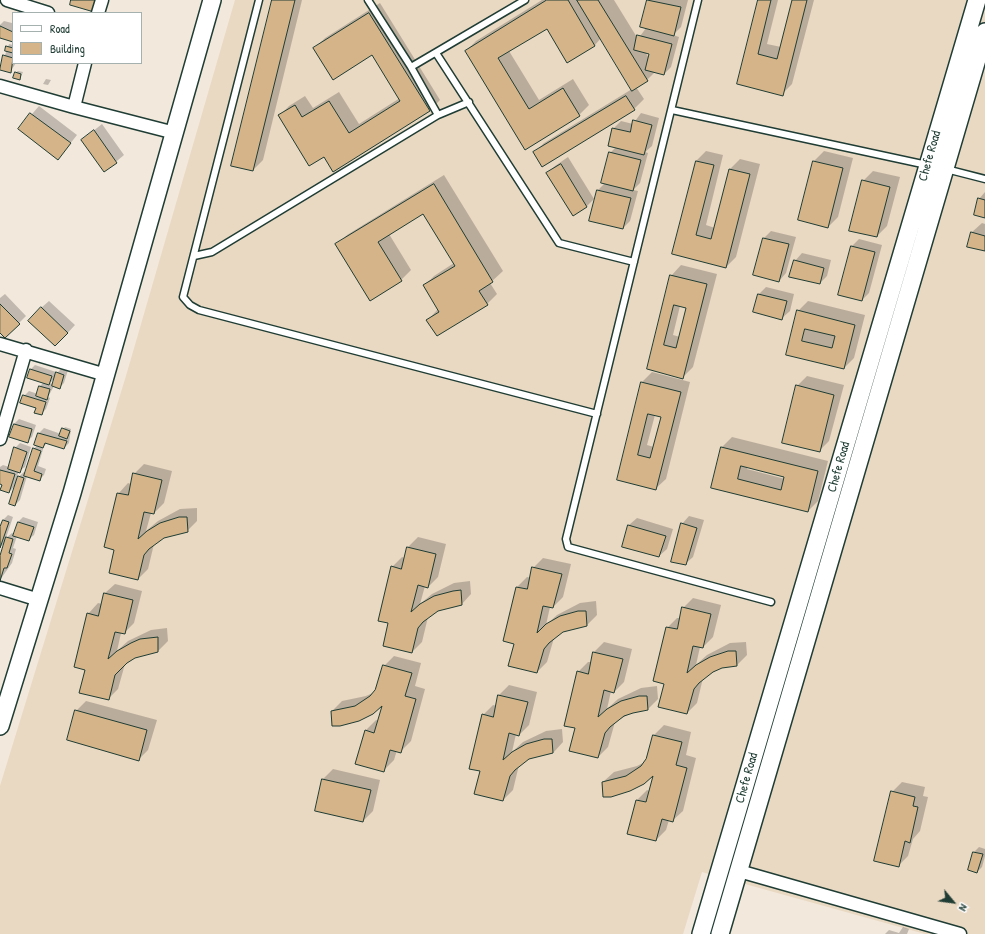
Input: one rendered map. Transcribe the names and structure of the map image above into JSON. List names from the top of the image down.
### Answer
{
  "streets": {
    "street": ["Chefe Road"]
  },
  "legend": ["Road", "Building"],
  "north": "bottom right"
}
